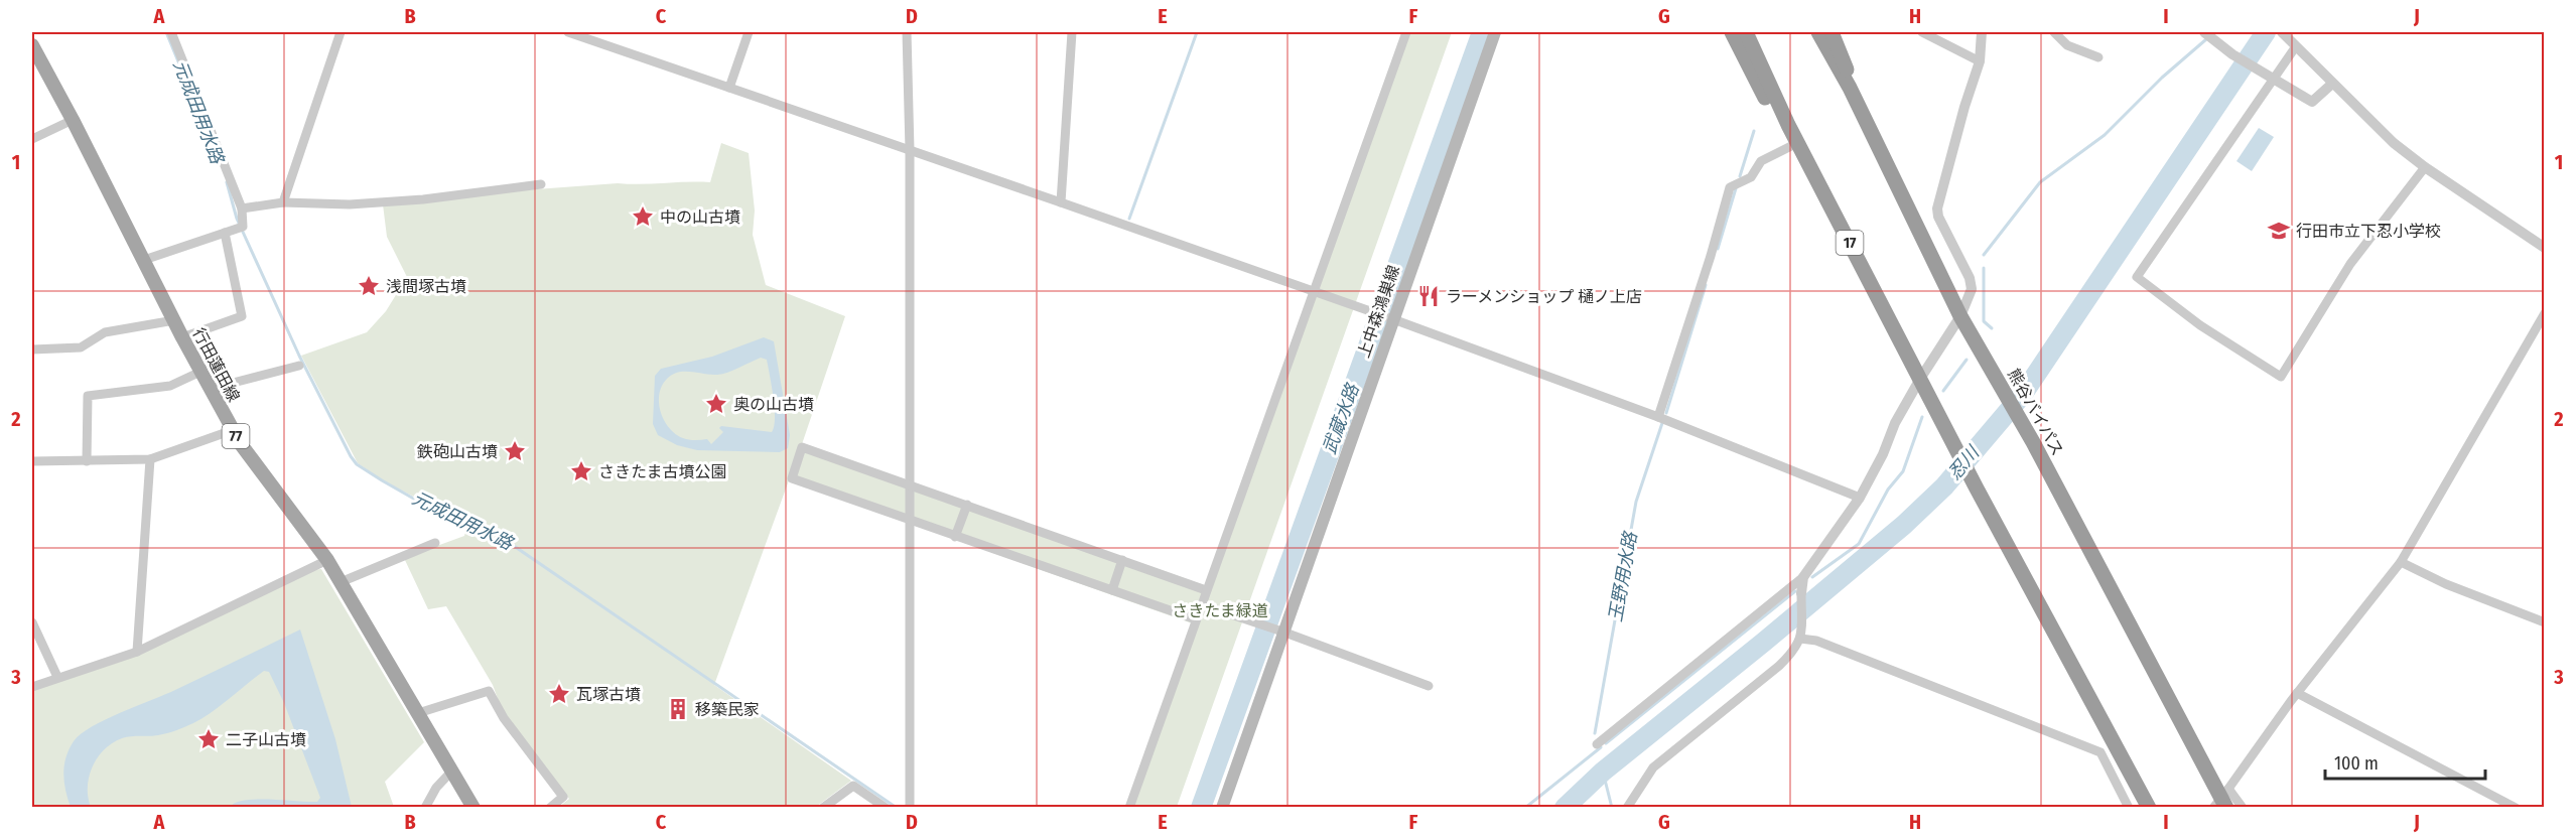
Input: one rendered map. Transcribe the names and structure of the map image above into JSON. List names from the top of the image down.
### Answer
{
  "streets": {
    "highway": ["17", "熊谷バイパス"],
    "main road": ["上中森鴻巣線", "行田蓮田線", "77"]
  },
  "water": [
    "元成田用水路",
    "武蔵水路",
    "忍川",
    "玉野用水路"
  ],
  "parks": ["さきたま緑道"],
  "places": {
    "place": [
      "中の山古墳",
      "浅間塚古墳",
      "奥の山古墳",
      "鉄砲山古墳",
      "さきたま古墳公園",
      "瓦塚古墳",
      "二子山古墳"
    ],
    "school or university": ["行田市立下忍小学校"],
    "restaurant": ["ラーメンショップ 樋ノ上店"],
    "building": ["移築民家"]
  },
  "scale_bar": "100 m",
  "grid": {
    "columns": [
      "A",
      "B",
      "C",
      "D",
      "E",
      "F",
      "G",
      "H",
      "I",
      "J"
    ],
    "rows": ["1", "2", "3"]
  }
}
